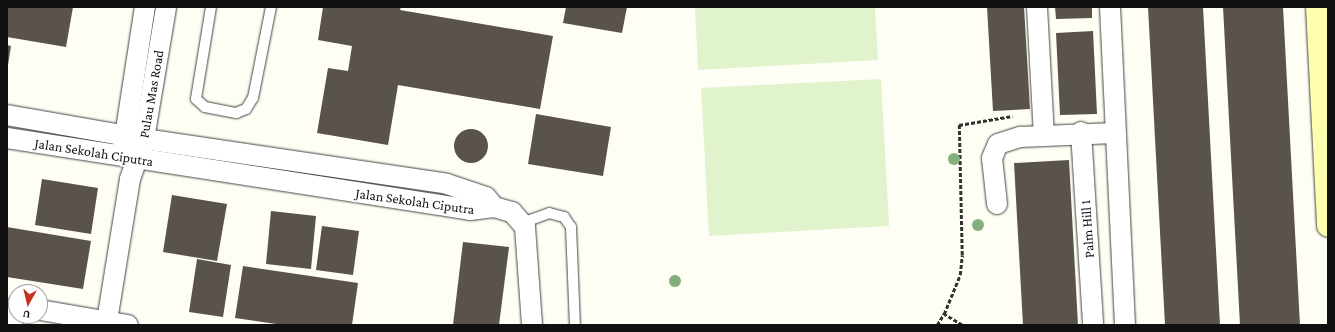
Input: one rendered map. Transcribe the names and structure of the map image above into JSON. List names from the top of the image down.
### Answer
{
  "streets": {
    "street": ["Pulau Mas Road", "Jalan Sekolah Ciputra", "Palm Hill 1"]
  },
  "crossings": [
    ["Pulau Mas Road", "Jalan Sekolah Ciputra"]
  ],
  "north": "bottom"
}
